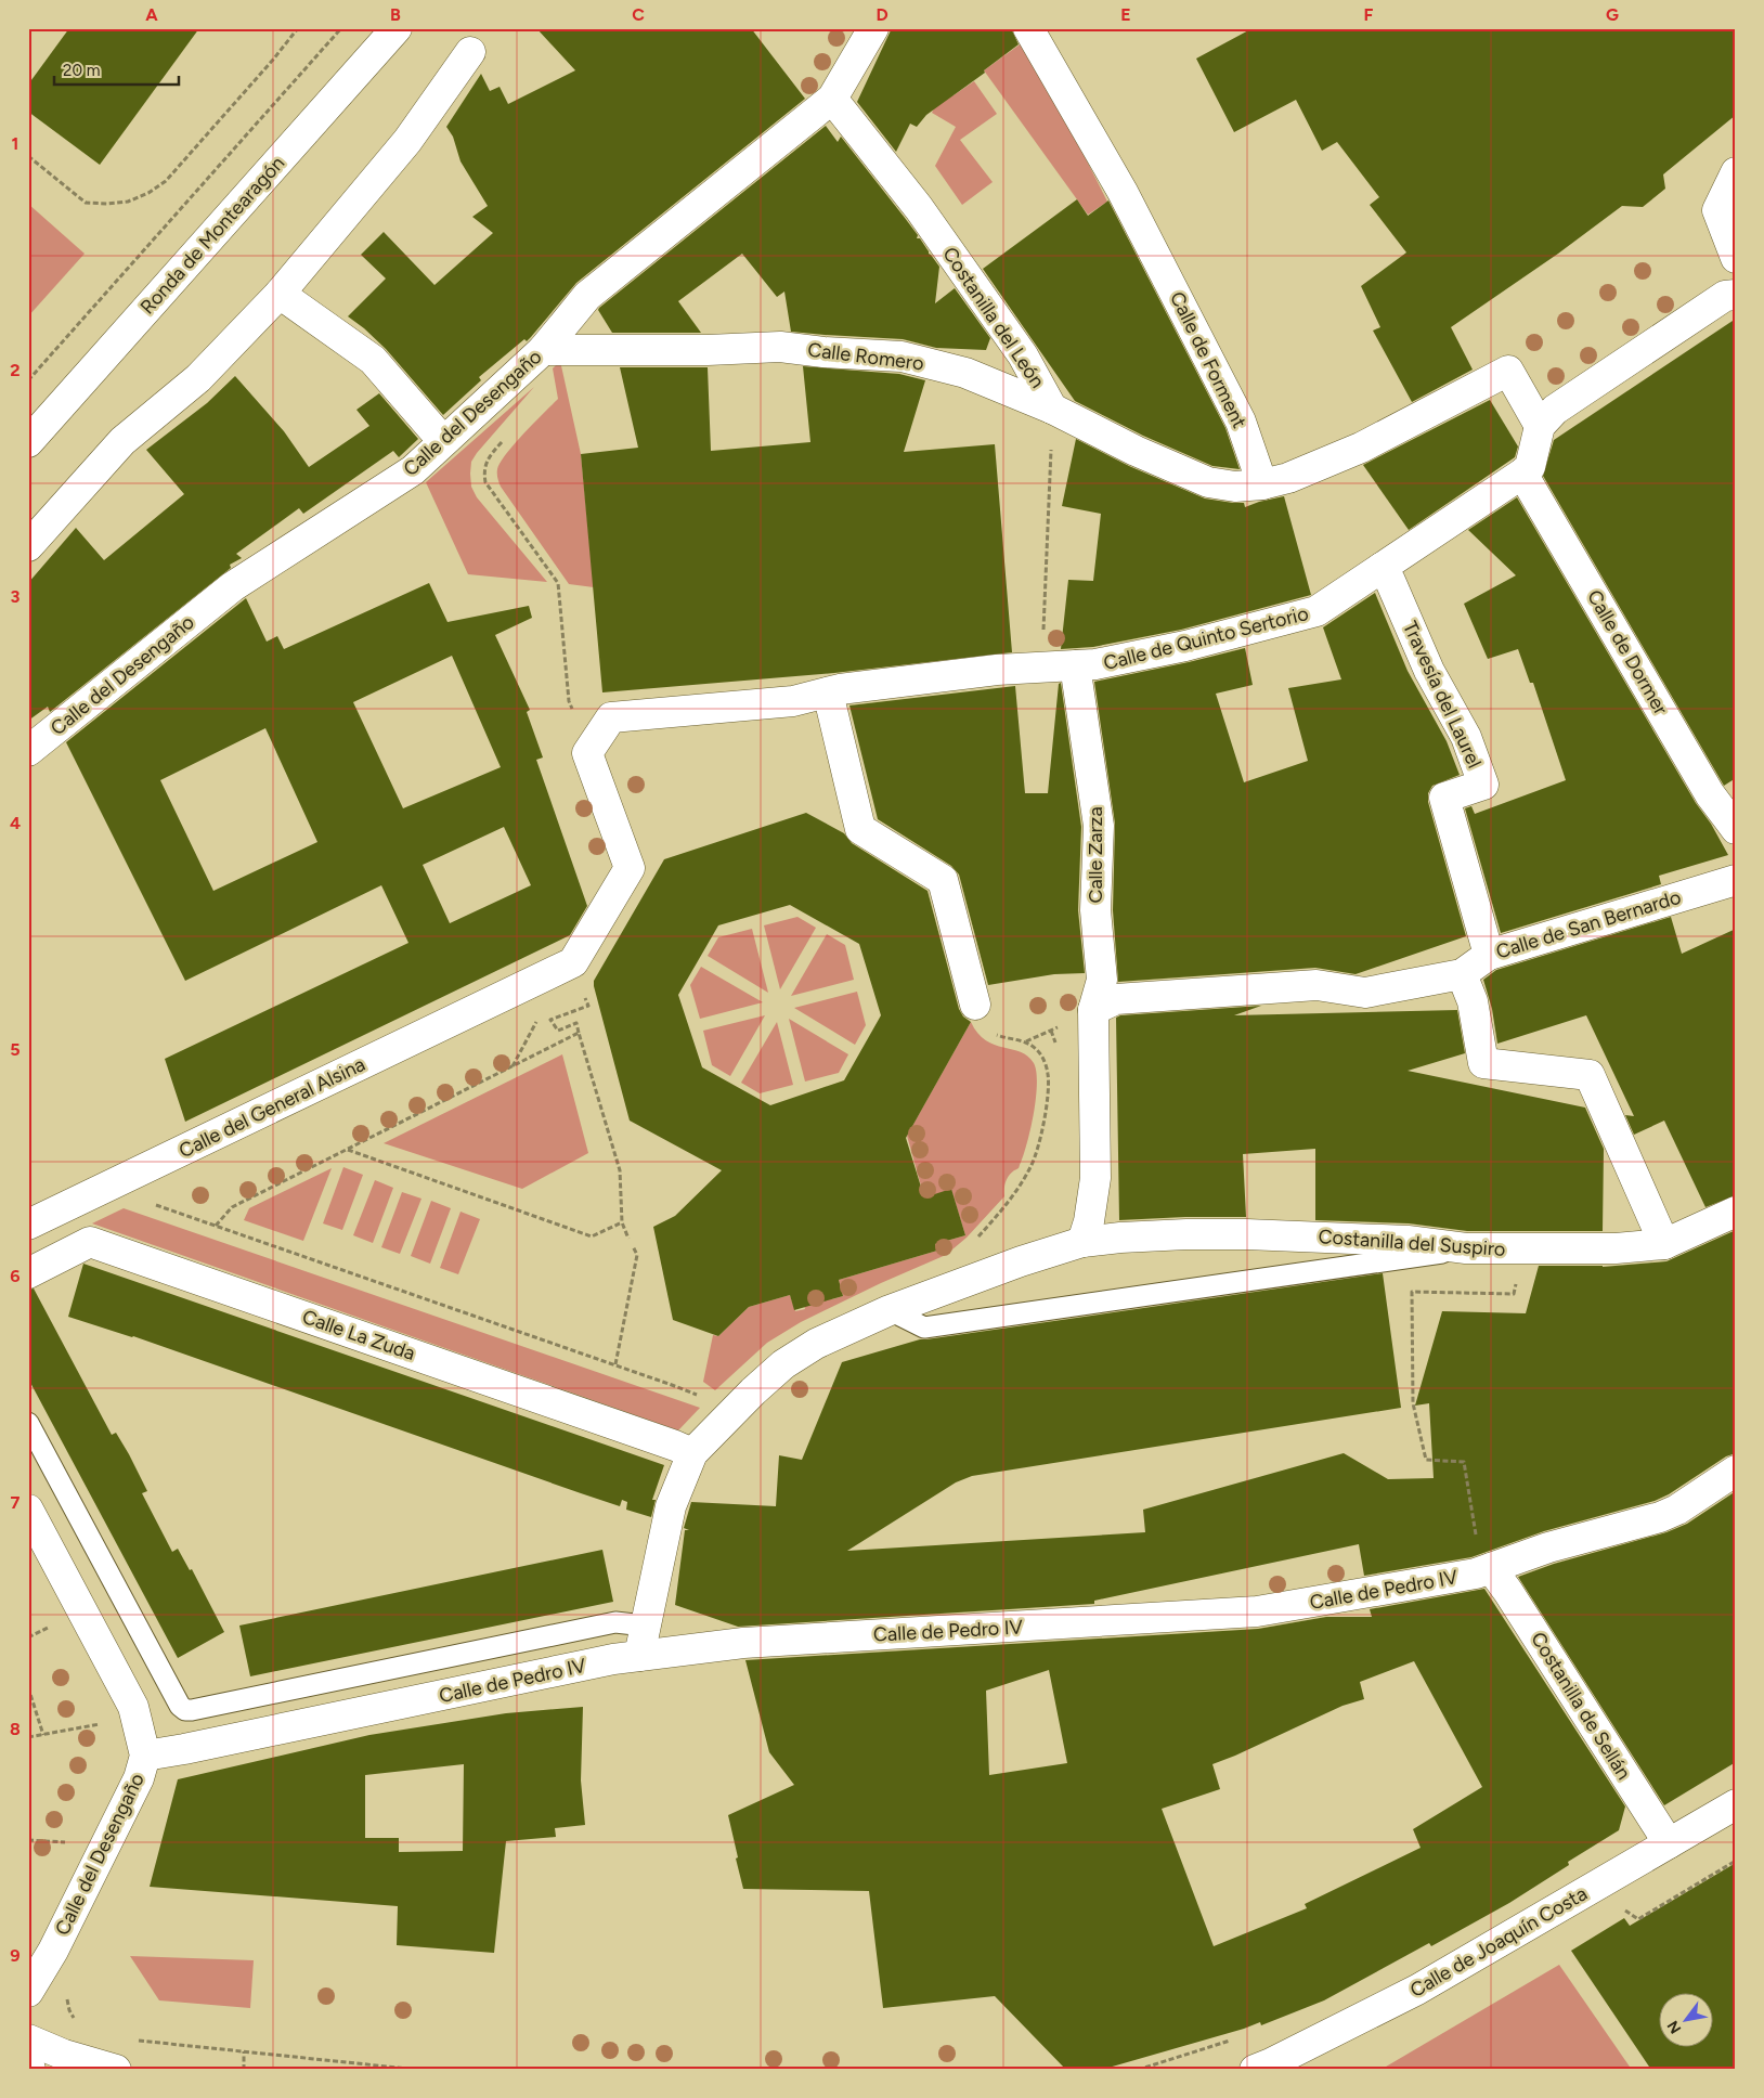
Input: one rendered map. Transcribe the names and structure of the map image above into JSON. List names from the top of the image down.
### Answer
{
  "streets": {
    "main road": [
      "Ronda de Montearagón",
      "Costanilla del León",
      "Calle Romero",
      "Calle de Forment",
      "Calle del Desengaño",
      "Calle de Quinto Sertorio",
      "Calle de Dormer",
      "Travesía del Laurel",
      "Calle Zarza",
      "Calle de San Bernardo",
      "Calle del General Alsina",
      "Costanilla del Suspiro",
      "Calle La Zuda",
      "Calle de Pedro IV",
      "Costanilla de Sellán",
      "Calle de Joaquín Costa"
    ]
  },
  "crossings": [
    ["Costanilla del León", "Calle Romero"],
    ["Costanilla del León", "Calle del Desengaño"],
    ["Calle Romero", "Calle de Forment"],
    ["Calle Romero", "Calle del Desengaño"],
    ["Calle del Desengaño", "Calle de Pedro IV"],
    ["Calle de Quinto Sertorio", "Calle de Dormer"],
    ["Calle de Quinto Sertorio", "Travesía del Laurel"],
    ["Calle de Quinto Sertorio", "Calle Zarza"],
    ["Calle de Quinto Sertorio", "Calle del General Alsina"],
    ["Travesía del Laurel", "Calle de San Bernardo"],
    ["Calle Zarza", "Calle de San Bernardo"],
    ["Calle Zarza", "Costanilla del Suspiro"],
    ["Costanilla del Suspiro", "Calle La Zuda"],
    ["Calle de Pedro IV", "Costanilla de Sellán"],
    ["Costanilla de Sellán", "Calle de Joaquín Costa"]
  ],
  "scale_bar": "20 m",
  "north": "bottom left",
  "grid": {
    "columns": [
      "A",
      "B",
      "C",
      "D",
      "E",
      "F",
      "G"
    ],
    "rows": [
      "1",
      "2",
      "3",
      "4",
      "5",
      "6",
      "7",
      "8",
      "9"
    ]
  }
}
